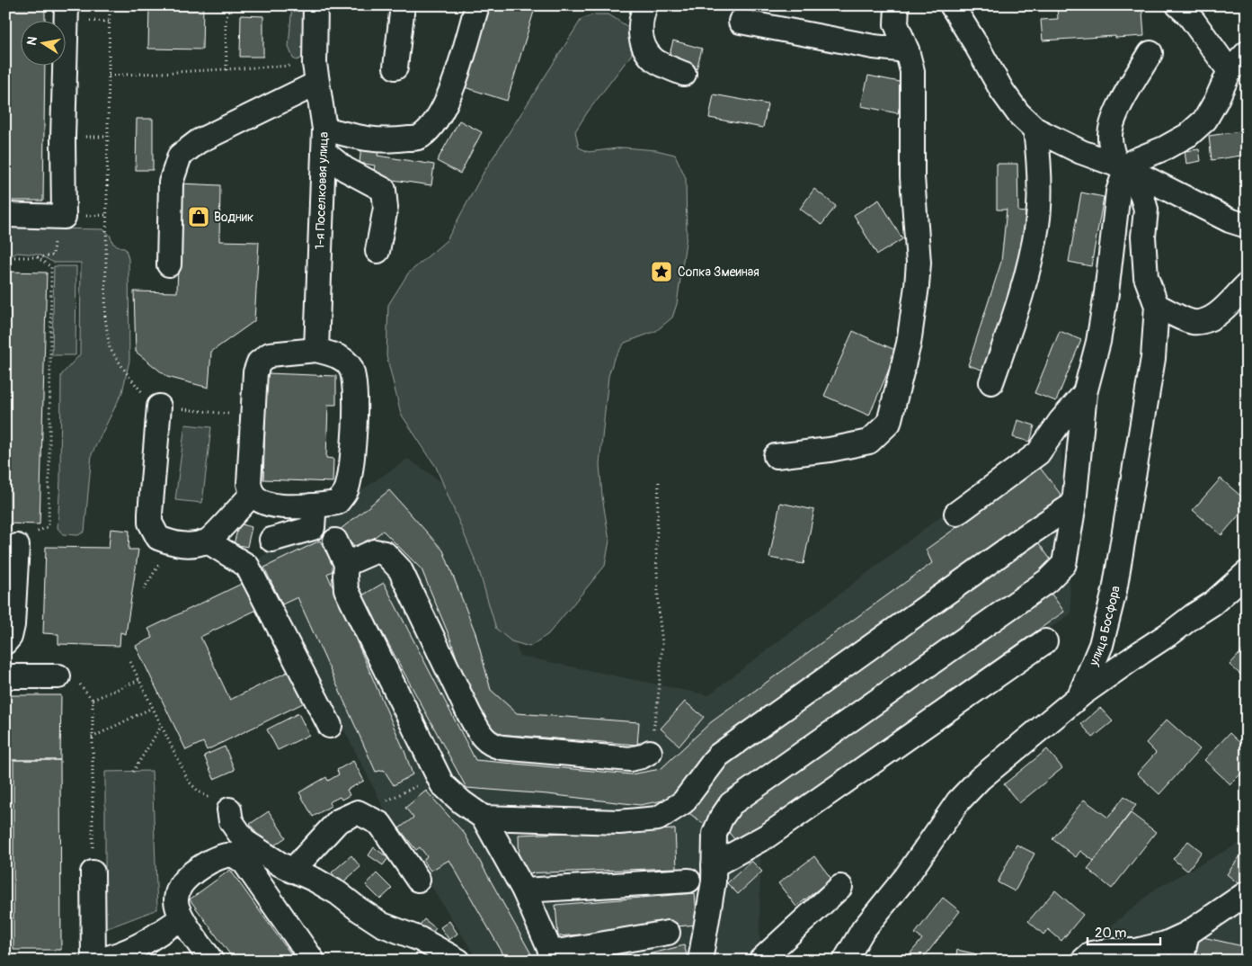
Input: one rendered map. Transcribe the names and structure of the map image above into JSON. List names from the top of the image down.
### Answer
{
  "streets": {
    "street": ["1-я Поселковая улица", "улица Босфора"]
  },
  "places": {
    "shop": ["Водник"],
    "place": ["Сопка Змеиная"]
  },
  "scale_bar": "20 m",
  "north": "left"
}
